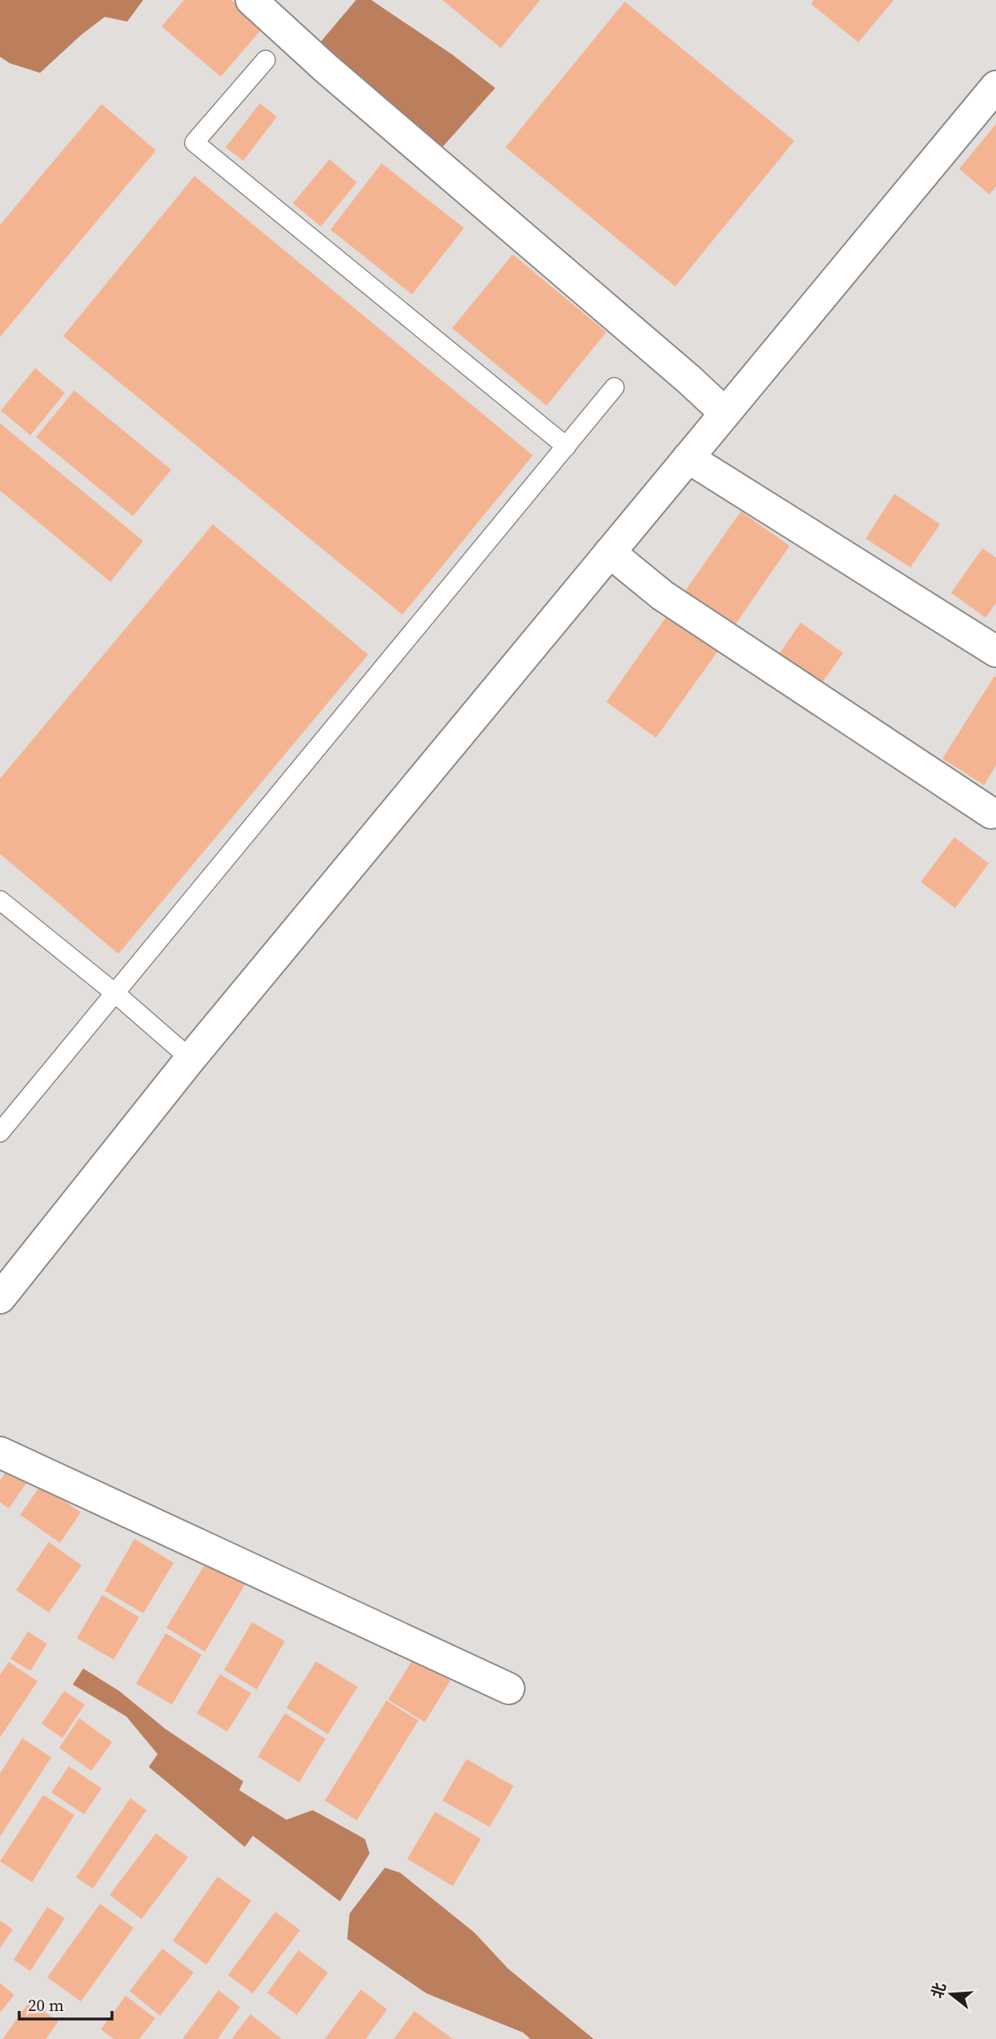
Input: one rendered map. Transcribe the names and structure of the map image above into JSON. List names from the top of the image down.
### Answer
{
  "scale_bar": "20 m",
  "north": "left"
}
